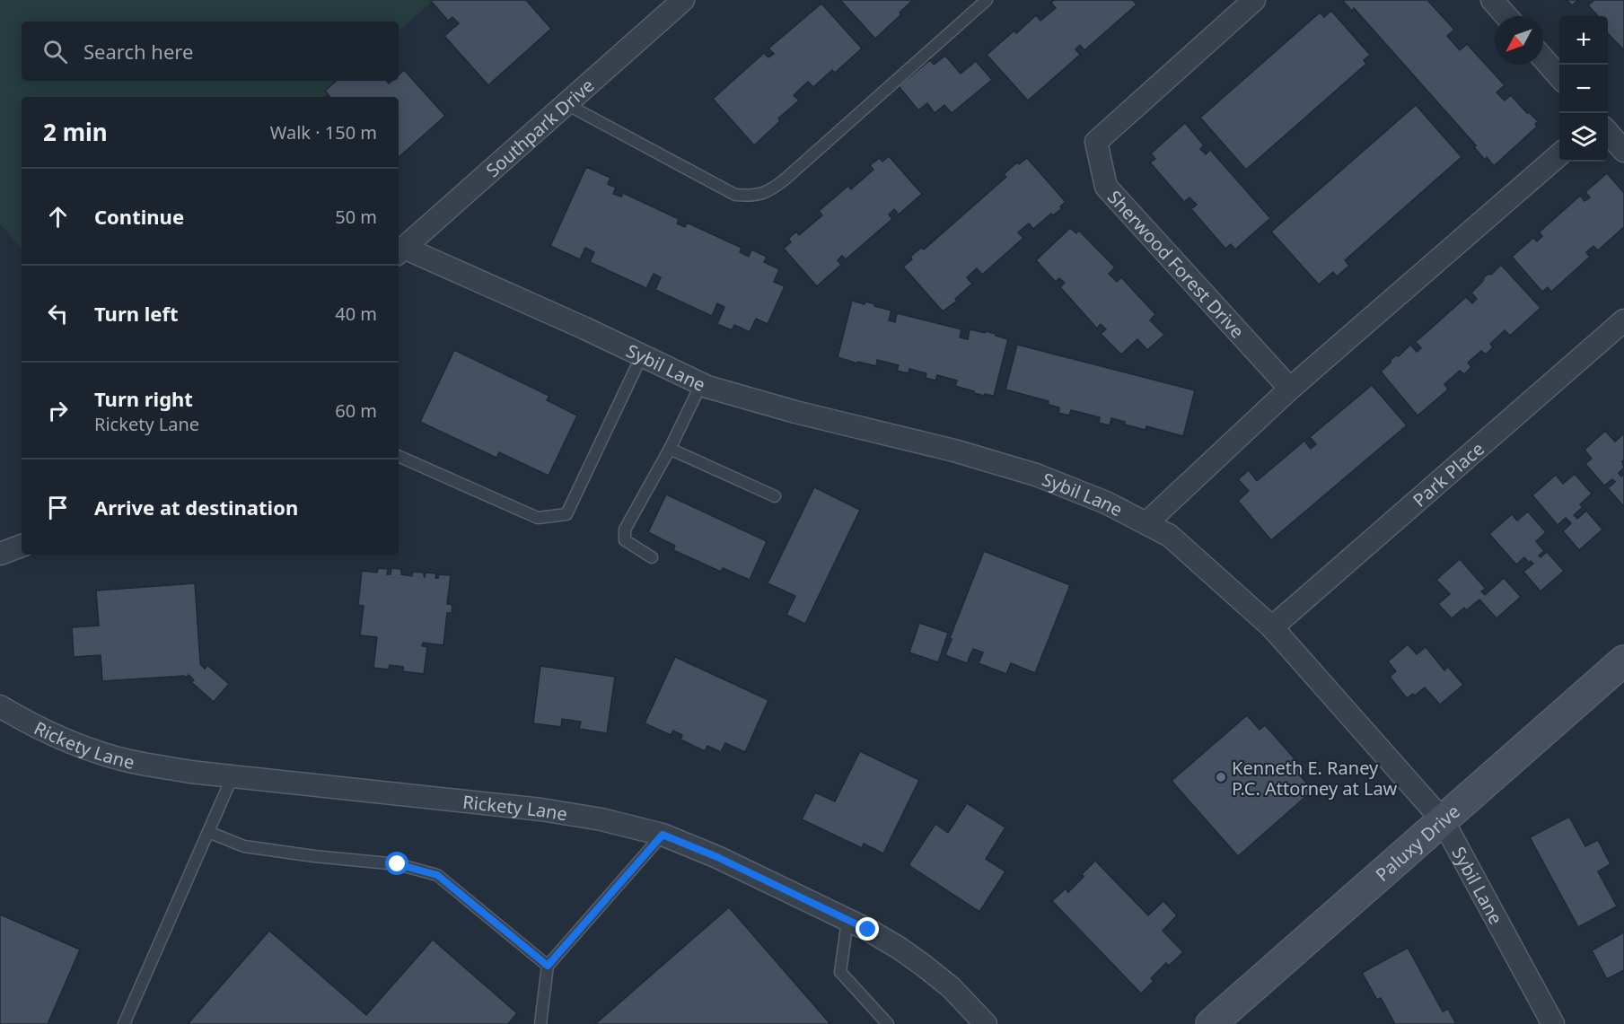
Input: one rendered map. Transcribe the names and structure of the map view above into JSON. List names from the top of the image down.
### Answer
{
  "streets": {
    "main road": ["Paluxy Drive"],
    "street": [
      "Southpark Drive",
      "Sherwood Forest Drive",
      "Sybil Lane",
      "Park Place",
      "Rickety Lane"
    ]
  },
  "crossings": [
    ["Southpark Drive", "Sybil Lane"],
    ["Sybil Lane", "Park Place"],
    ["Sybil Lane", "Paluxy Drive"]
  ],
  "places": ["Kenneth E. Raney P.C. Attorney at Law"],
  "north": "bottom left",
  "page": {
    "map_buttons": ["+", "−"],
    "search": "Search here",
    "heading": ["2 min", "Walk · 150 m"],
    "list": [
      ["Continue", "50 m"],
      ["Turn left", "40 m"],
      ["Turn right", "Rickety Lane", "60 m"],
      "Arrive at destination"
    ]
  }
}
